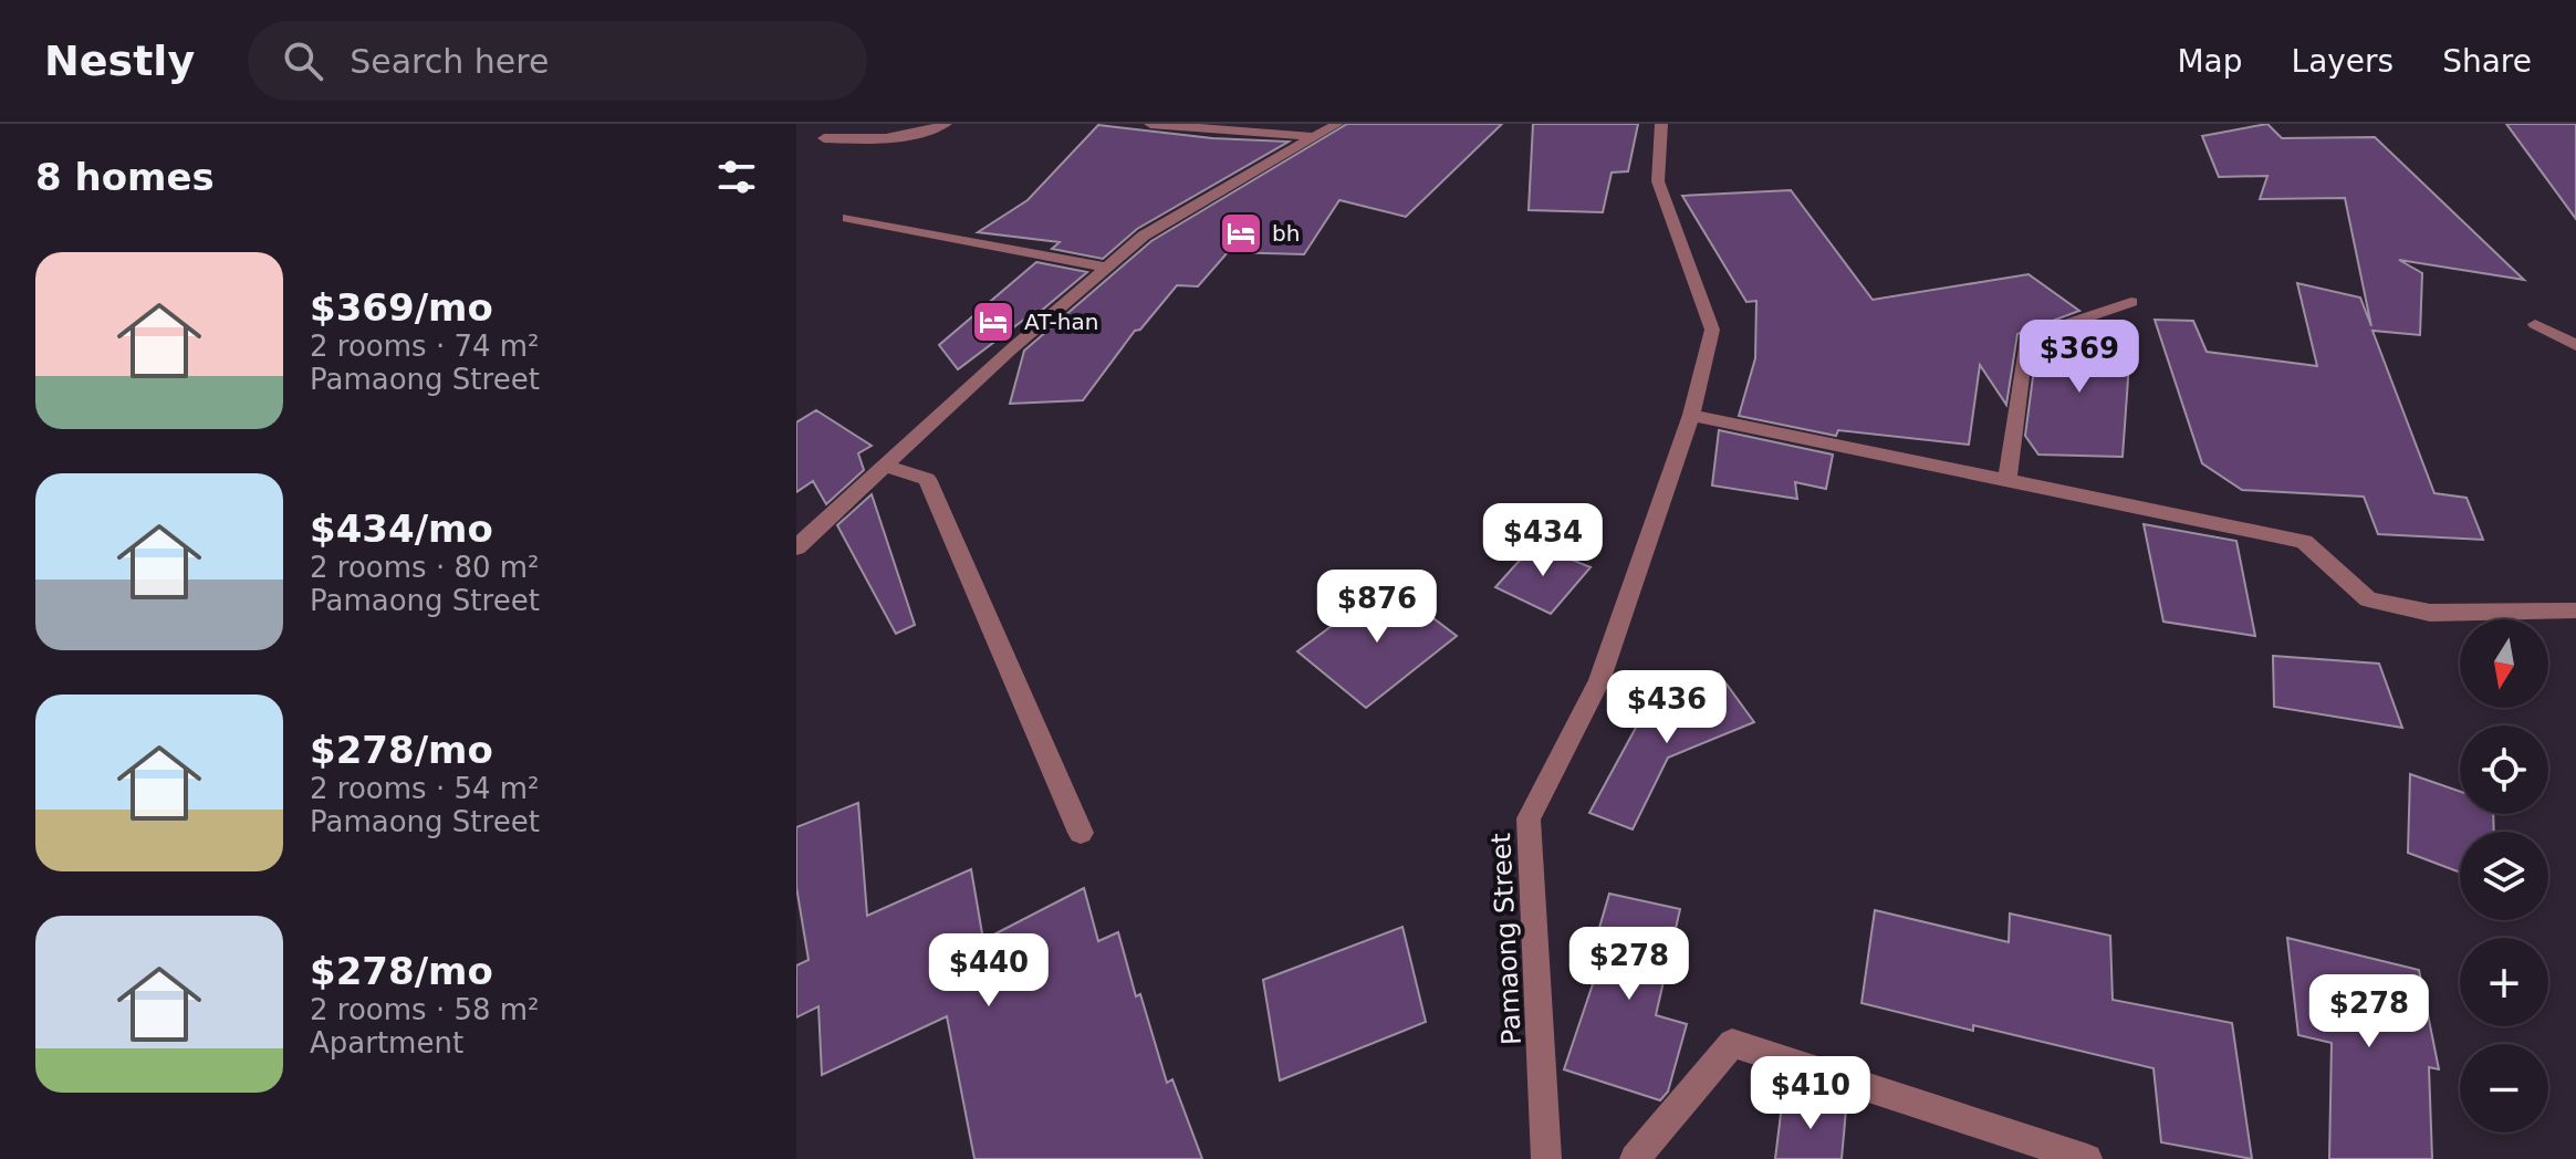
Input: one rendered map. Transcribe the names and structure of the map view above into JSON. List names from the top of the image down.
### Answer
{
  "streets": {
    "street": ["Pamaong Street"]
  },
  "places": {
    "hotel": ["bh", "AT-han"]
  },
  "north": "bottom",
  "page": {
    "header": "Nestly",
    "search": "Search here",
    "nav": ["Map", "Layers", "Share"],
    "heading": "8 homes",
    "list": [
      {
        "name": "$369/mo",
        "note": "2 rooms · 74 m² · Pamaong Street"
      },
      {
        "name": "$434/mo",
        "note": "2 rooms · 80 m² · Pamaong Street"
      },
      {
        "name": "$278/mo",
        "note": "2 rooms · 54 m² · Pamaong Street"
      },
      {
        "name": "$278/mo",
        "note": "2 rooms · 58 m² · Apartment"
      }
    ],
    "price": [
      "$369",
      "$434",
      "$876",
      "$436",
      "$278",
      "$440",
      "$278",
      "$410"
    ],
    "map_buttons": ["+", "−"]
  }
}
